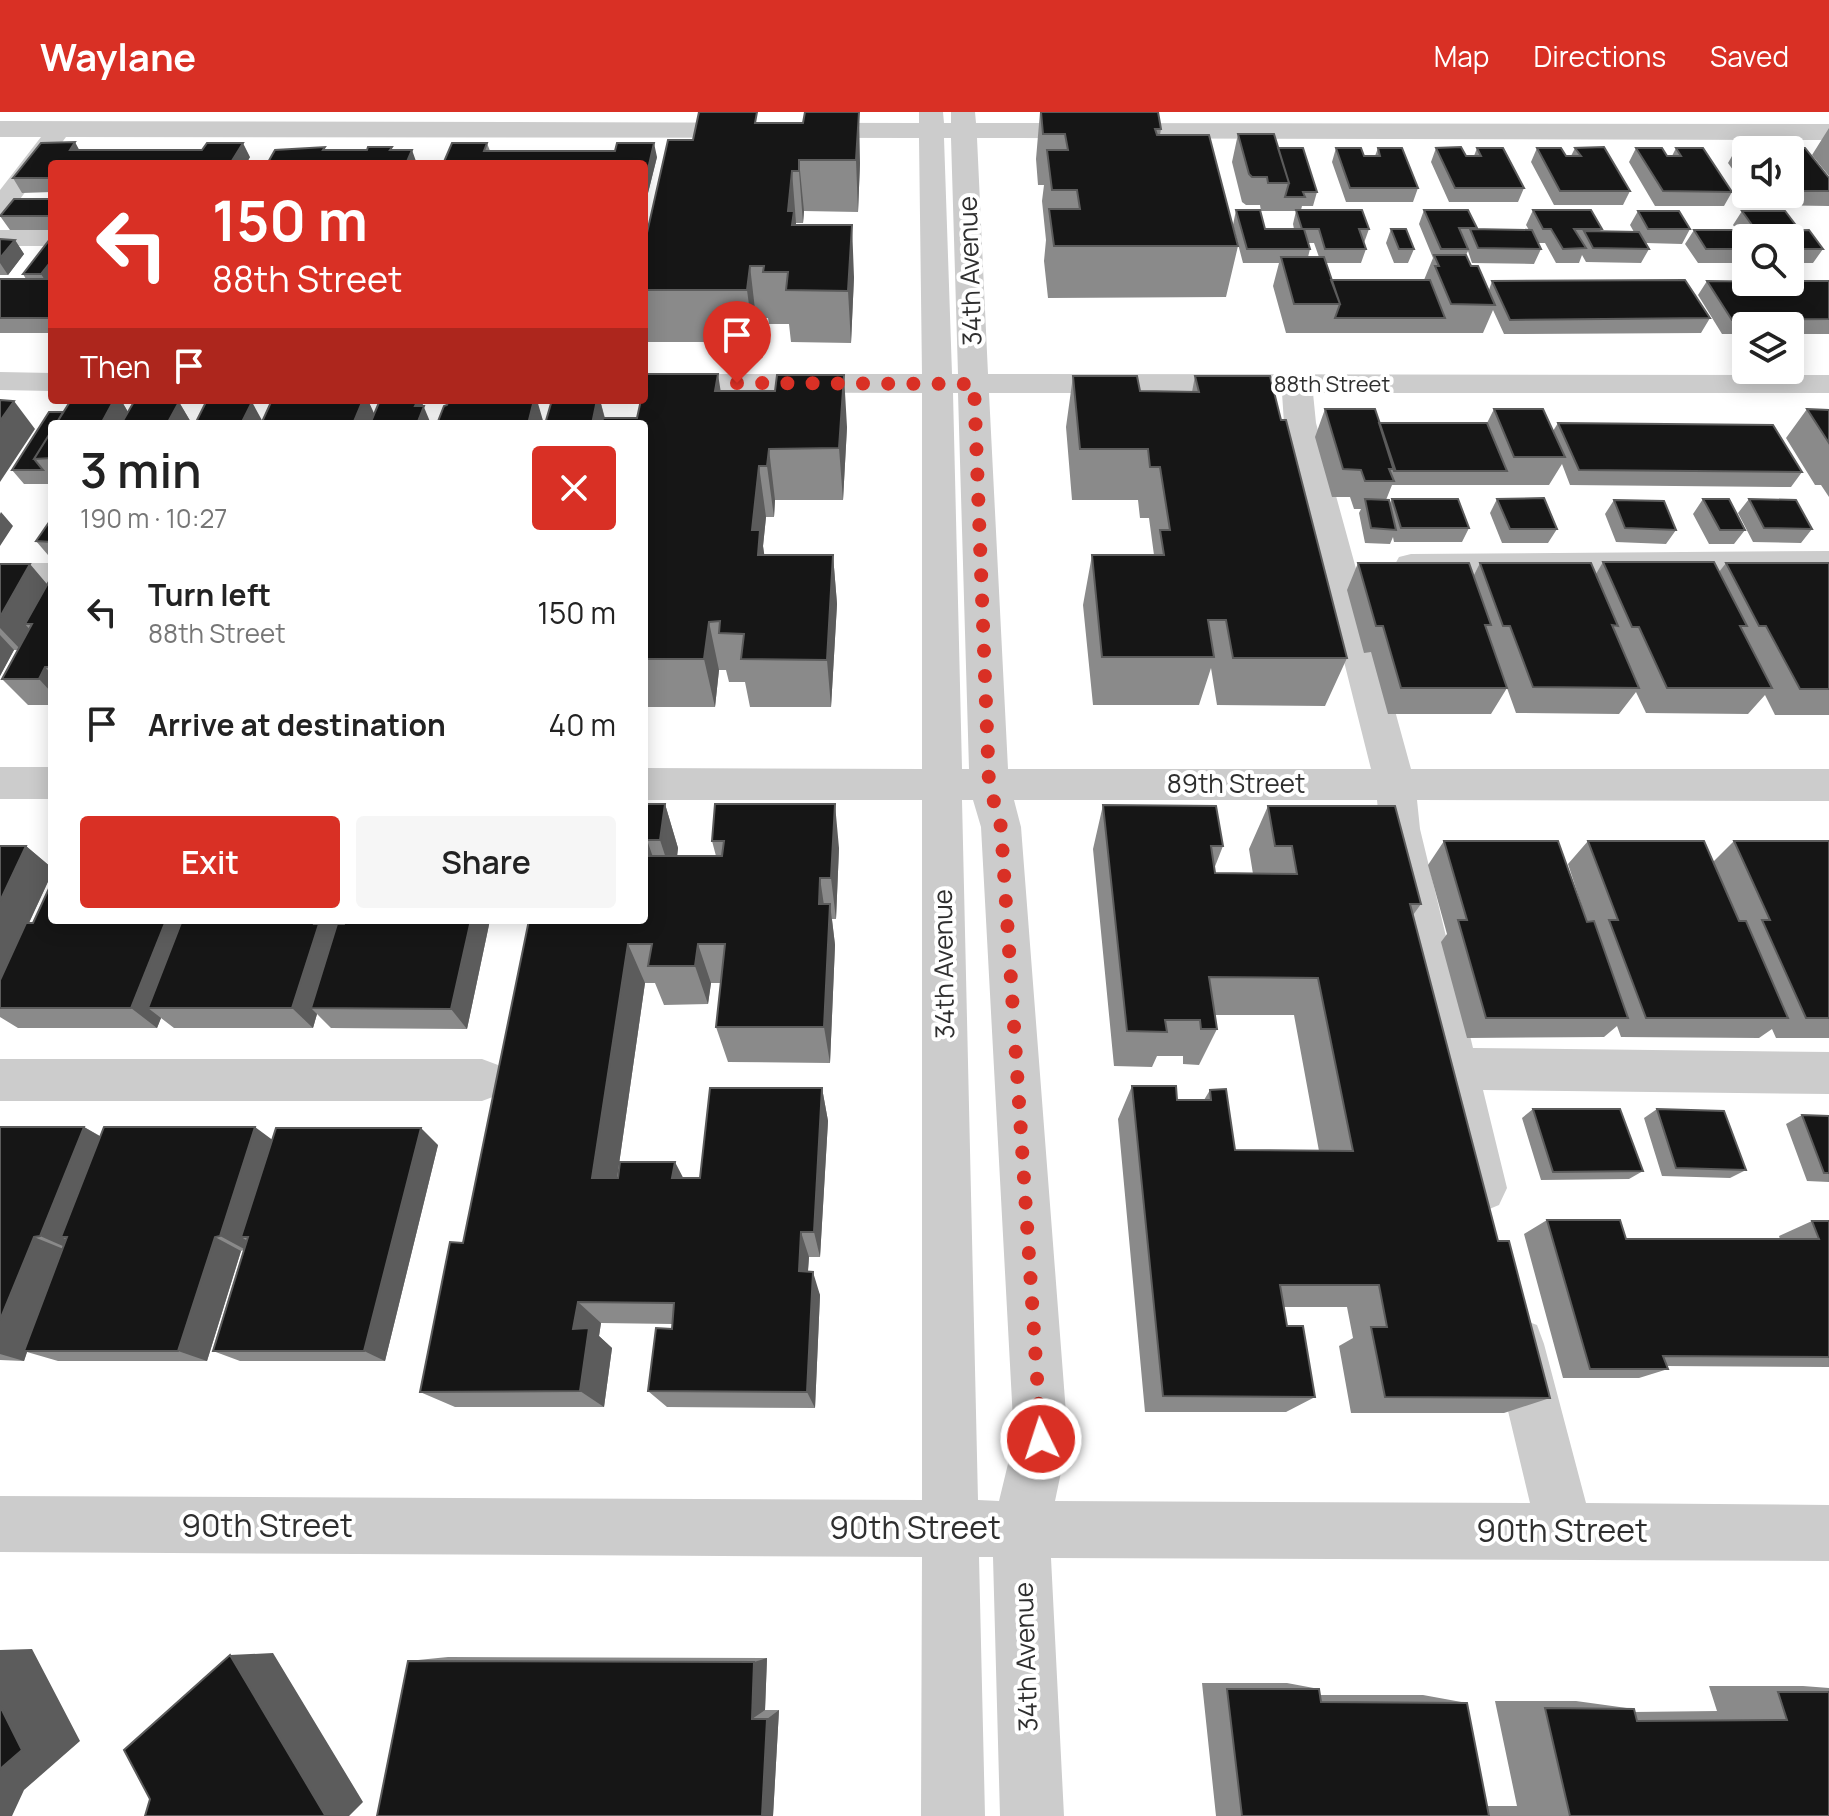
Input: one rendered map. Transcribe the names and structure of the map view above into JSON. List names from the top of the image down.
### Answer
{
  "streets": {
    "street": [
      "34th Avenue",
      "88th Street",
      "89th Street",
      "90th Street"
    ]
  },
  "crossings": [
    ["34th Avenue", "88th Street"],
    ["34th Avenue", "89th Street"],
    ["34th Avenue", "90th Street"]
  ],
  "page": {
    "header": "Waylane",
    "nav": ["Map", "Directions", "Saved"],
    "turn": ["150 m", "88th Street"],
    "then": "Then",
    "heading": ["3 min", "190 m · 10:27"],
    "list": [
      {
        "name": "Turn left",
        "note": "88th Street",
        "value": "150 m"
      },
      {
        "name": "Arrive at destination",
        "value": "40 m"
      }
    ],
    "buttons": ["Exit", "Share"]
  }
}
